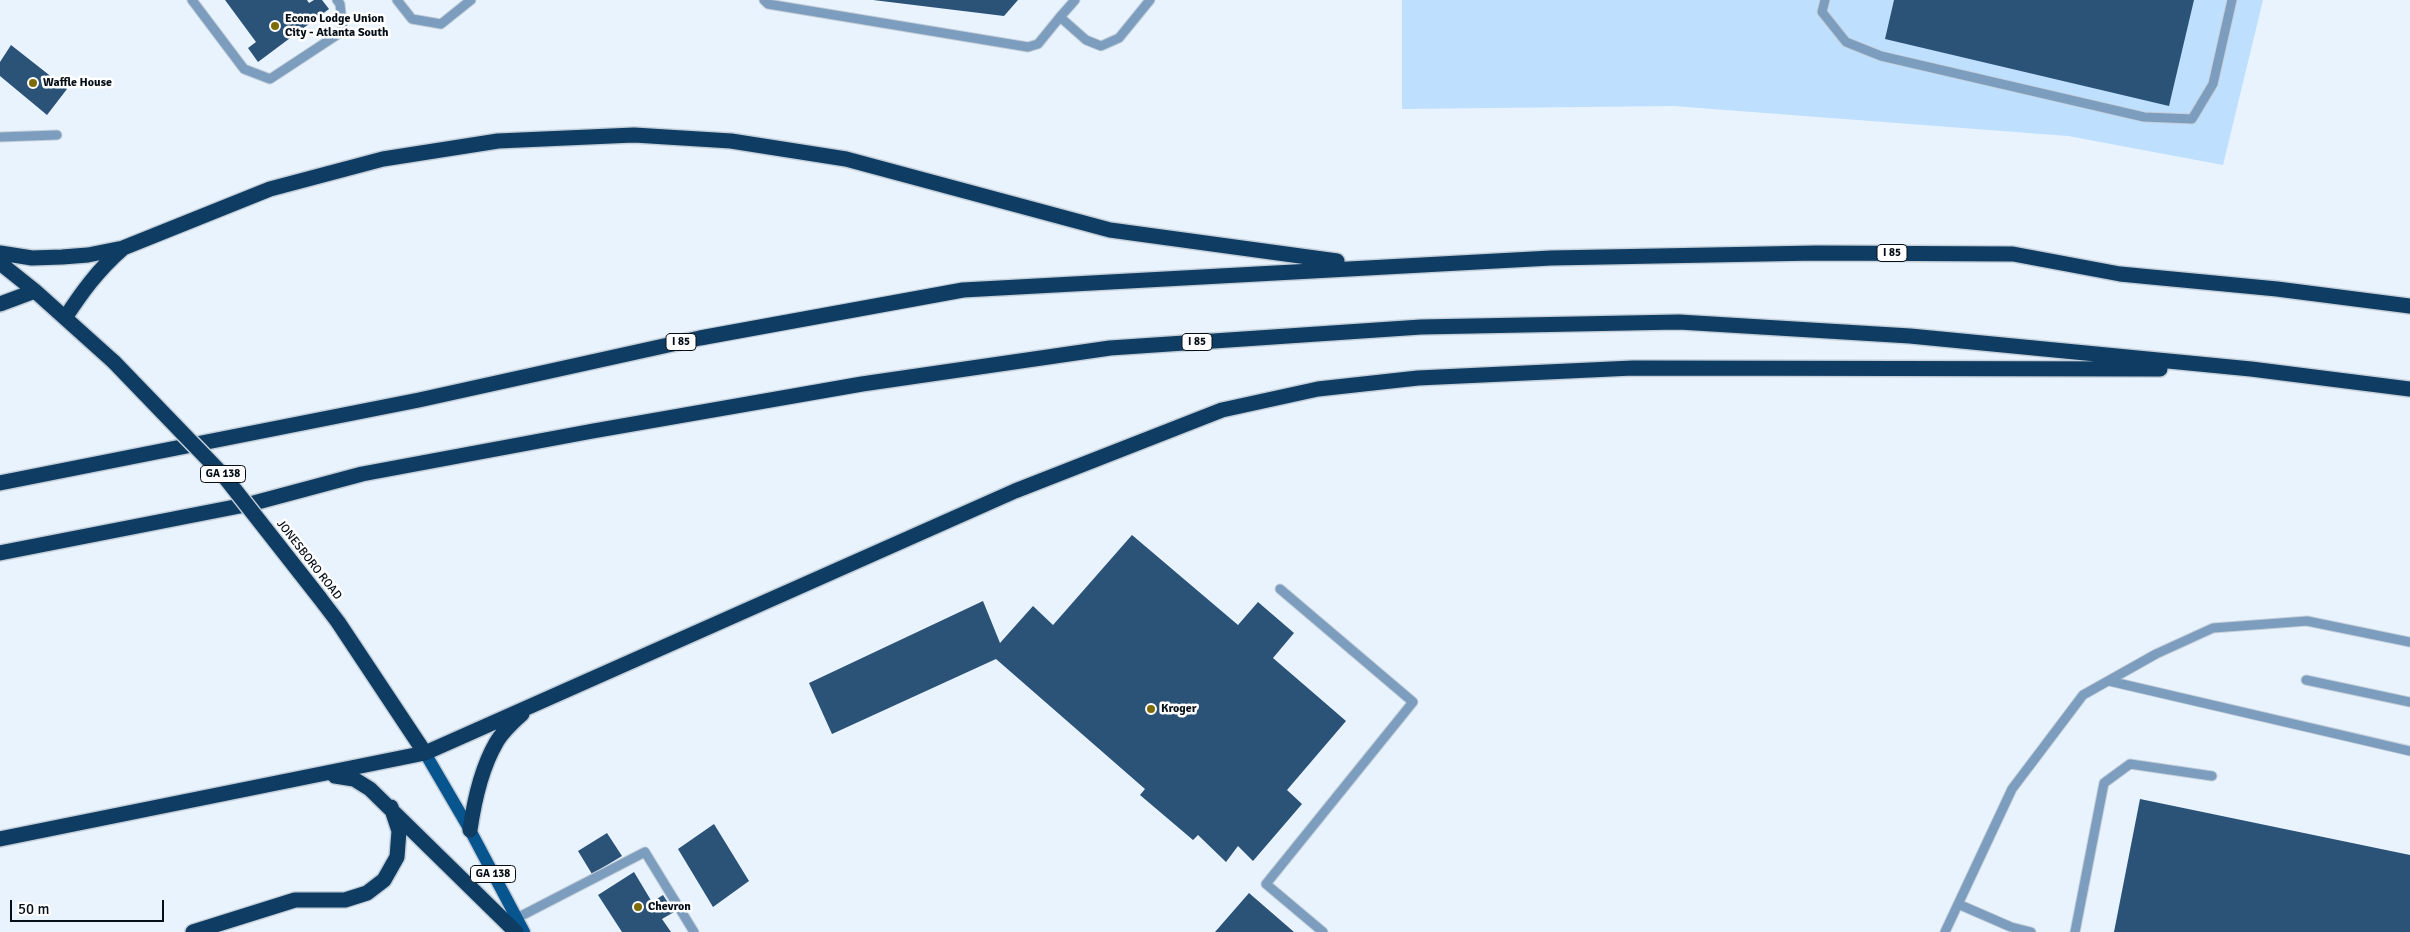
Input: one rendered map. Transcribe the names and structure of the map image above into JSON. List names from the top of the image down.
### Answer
{
  "streets": {
    "highway": ["I 85", "GA 138", "JONESBORO ROAD"]
  },
  "places": [
    "Econo Lodge Union City - Atlanta South",
    "Waffle House",
    "Kroger",
    "Chevron"
  ],
  "scale_bar": "50 m"
}
